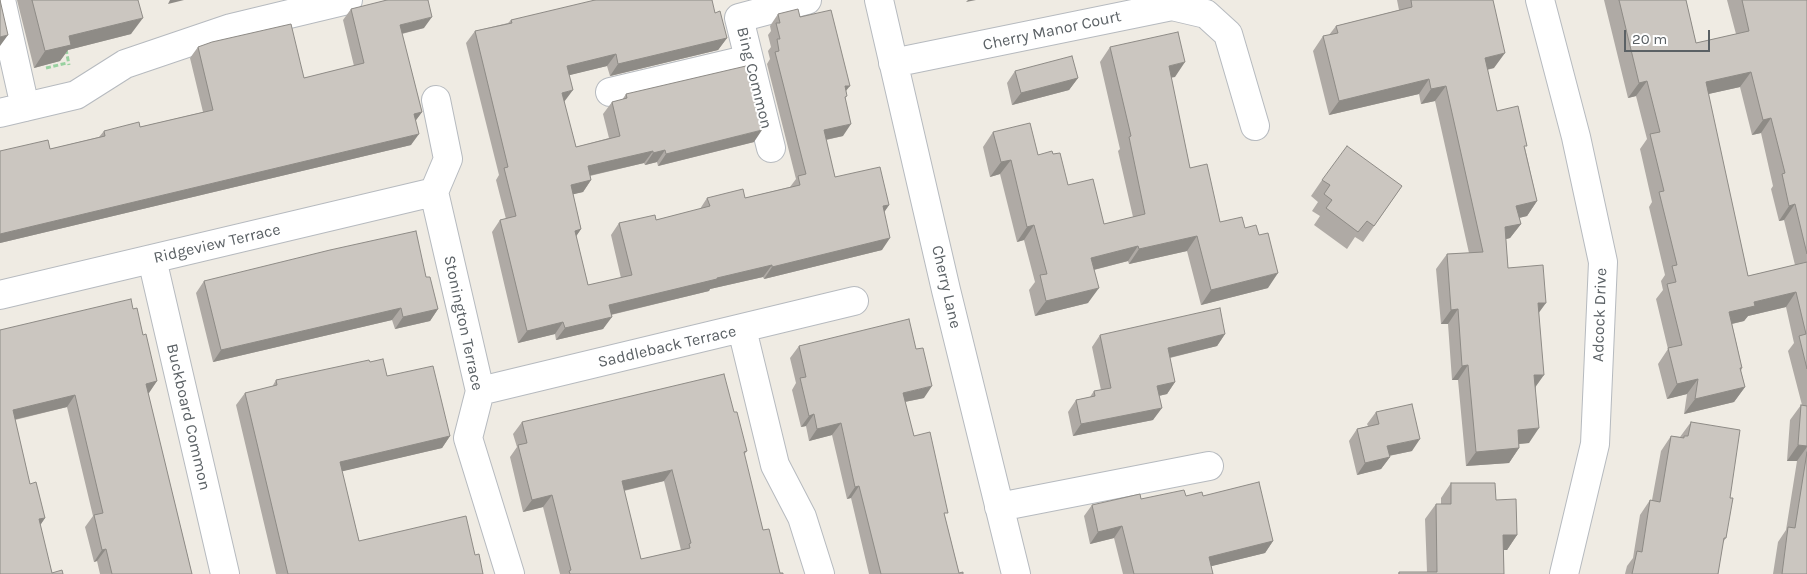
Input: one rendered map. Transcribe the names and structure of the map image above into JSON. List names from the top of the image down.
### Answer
{
  "streets": {
    "street": [
      "Cherry Manor Court",
      "Bing Common",
      "Ridgeview Terrace",
      "Cherry Lane",
      "Adcock Drive",
      "Stonington Terrace",
      "Saddleback Terrace",
      "Buckboard Common"
    ]
  },
  "crossings": [
    ["Cherry Manor Court", "Cherry Lane"],
    ["Ridgeview Terrace", "Stonington Terrace"],
    ["Ridgeview Terrace", "Buckboard Common"],
    ["Stonington Terrace", "Saddleback Terrace"]
  ],
  "scale_bar": "20 m"
}
